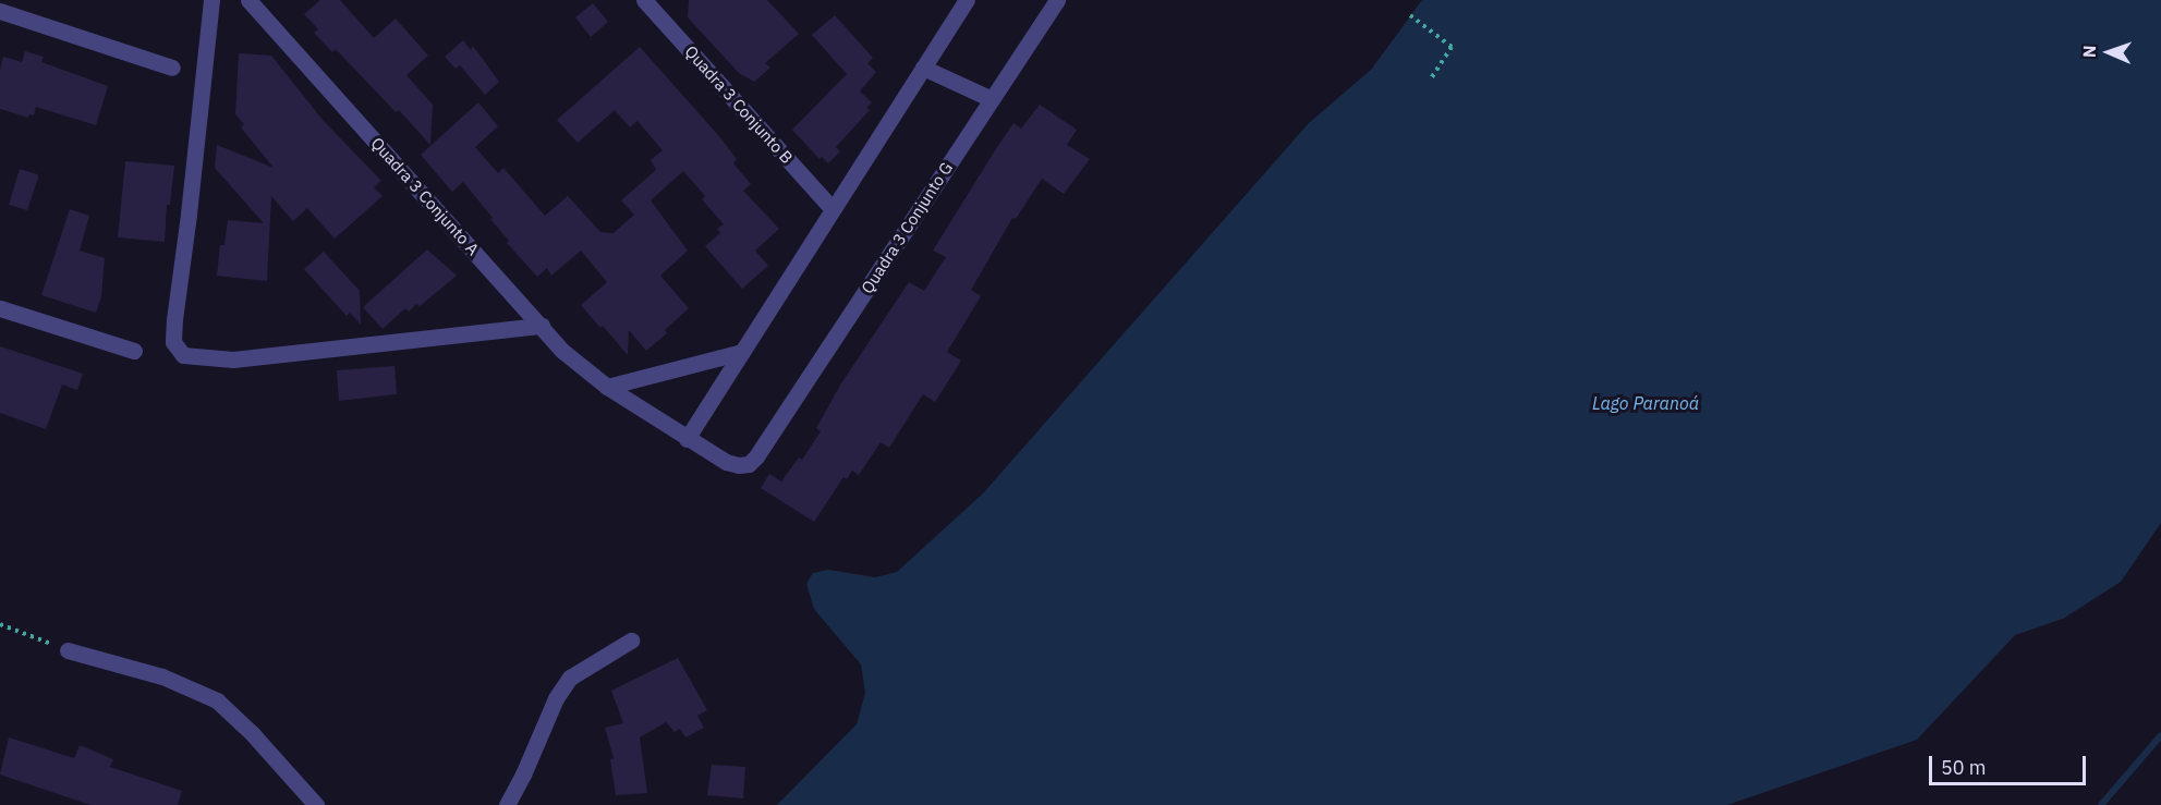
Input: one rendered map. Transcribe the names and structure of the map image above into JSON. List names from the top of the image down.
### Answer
{
  "streets": {
    "street": ["Quadra 3 Conjunto B", "Quadra 3 Conjunto A", "Quadra 3 Conjunto G"]
  },
  "crossings": [
    ["Quadra 3 Conjunto A", "Quadra 3 Conjunto G"]
  ],
  "water": ["Lago Paranoá"],
  "scale_bar": "50 m",
  "north": "left"
}
